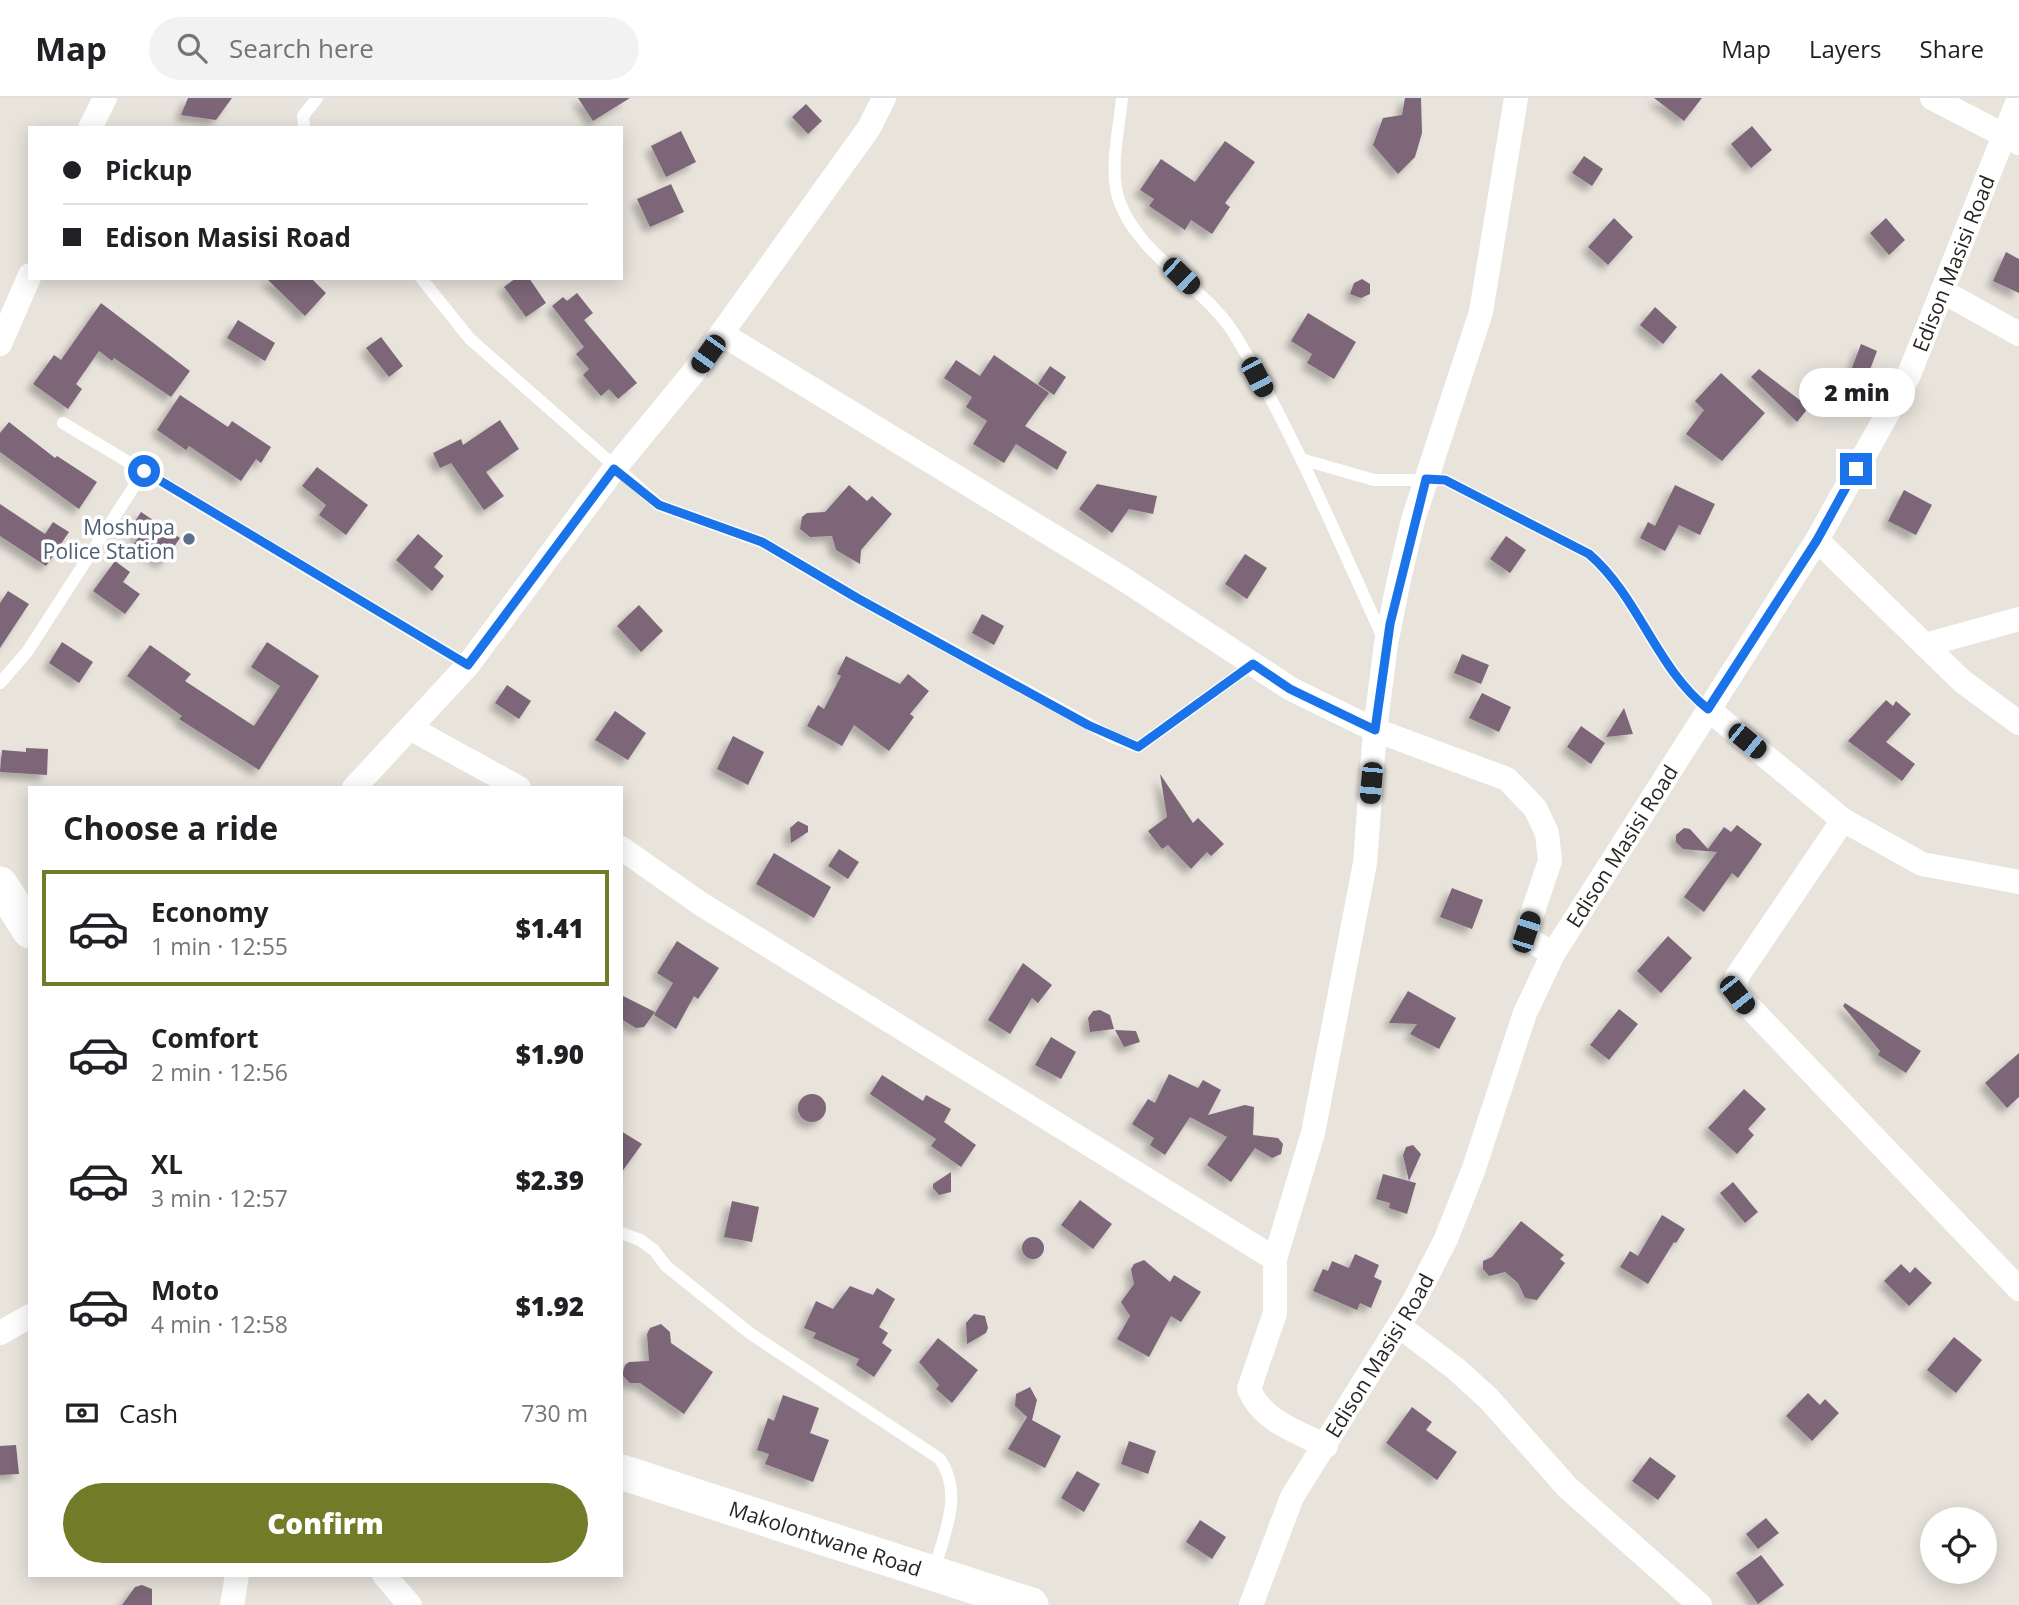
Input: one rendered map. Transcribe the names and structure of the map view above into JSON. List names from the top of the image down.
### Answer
{
  "streets": {
    "main road": ["Makolontwane Road"],
    "street": ["Edison Masisi Road"]
  },
  "places": ["Moshupa Police Station"],
  "page": {
    "header": "Map",
    "search": "Search here",
    "nav": ["Map", "Layers", "Share"],
    "banner": ["Pickup", "Edison Masisi Road"],
    "bubble": "2 min",
    "heading": "Choose a ride",
    "list": [
      {
        "name": "Economy",
        "note": "1 min · 12:55",
        "value": "$1.41"
      },
      {
        "name": "Comfort",
        "note": "2 min · 12:56",
        "value": "$1.90"
      },
      {
        "name": "XL",
        "note": "3 min · 12:57",
        "value": "$2.39"
      },
      {
        "name": "Moto",
        "note": "4 min · 12:58",
        "value": "$1.92"
      }
    ],
    "pay": ["Cash", "730 m"],
    "buttons": "Confirm"
  }
}
